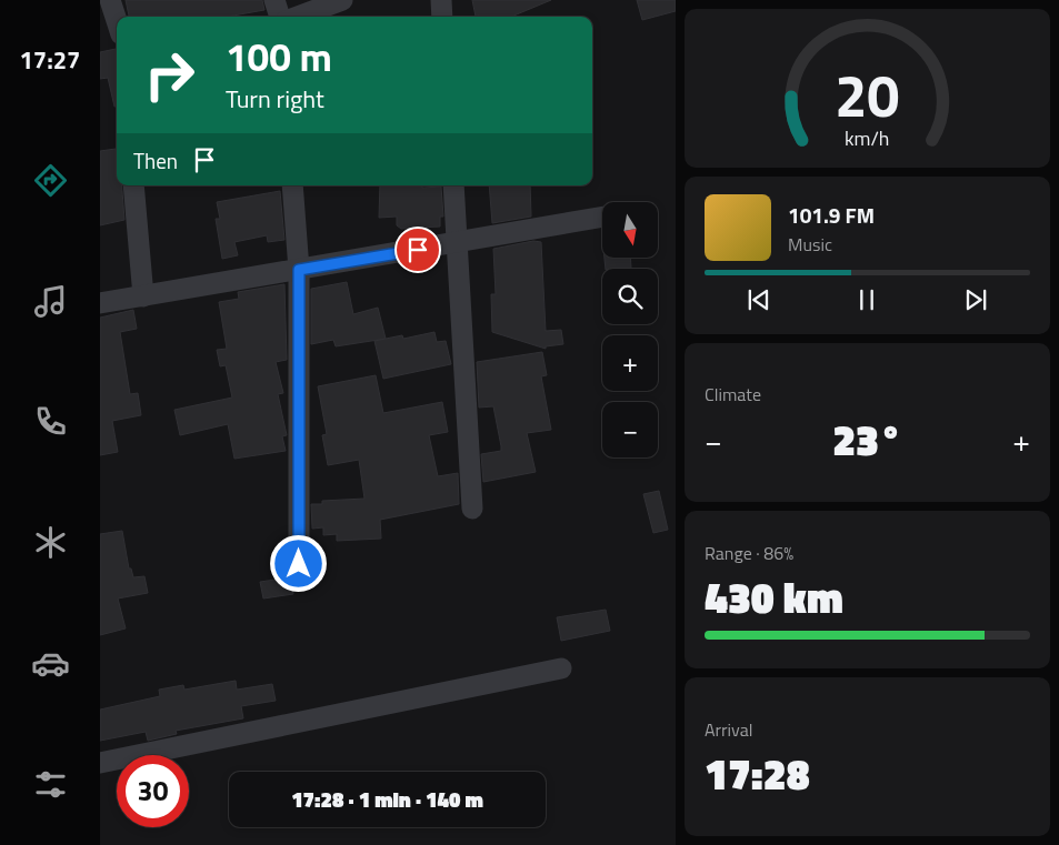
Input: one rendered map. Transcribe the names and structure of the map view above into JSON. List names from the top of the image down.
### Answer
{
  "north": "bottom",
  "page": {
    "tabs": "17:27",
    "turn": ["100 m", "Turn right"],
    "then": "Then",
    "song": ["101.9 FM", "Music"],
    "map_buttons": ["+", "−"],
    "tile": [
      "Climate",
      ["Range · 86%", "430 km"],
      ["Arrival", "17:28"]
    ],
    "heat": ["−", "23°", "+"],
    "limit": "30",
    "trip": "17:28 · 1 min · 140 m",
    "gauge": ["20", "km/h"]
  }
}
